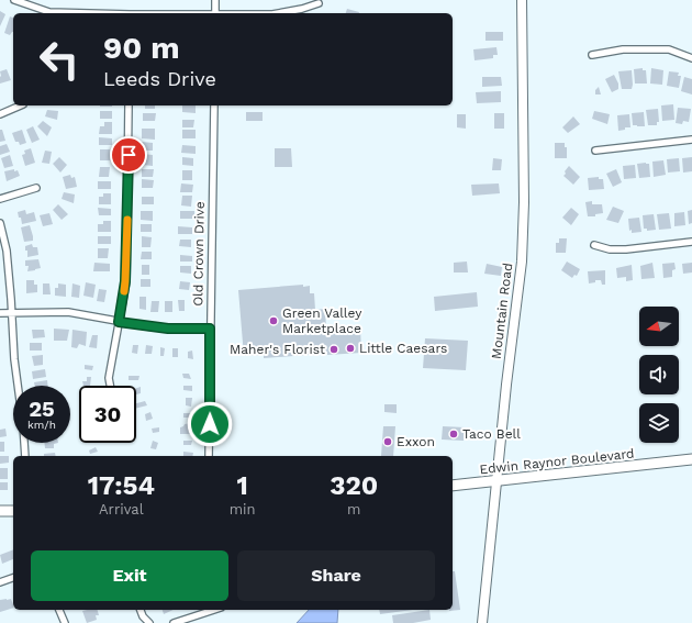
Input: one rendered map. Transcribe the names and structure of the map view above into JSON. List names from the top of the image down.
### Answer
{
  "streets": {
    "main road": ["Mountain Road", "Edwin Raynor Boulevard"],
    "street": ["Old Crown Drive"]
  },
  "crossings": [
    ["Mountain Road", "Edwin Raynor Boulevard"]
  ],
  "places": [
    "Green Valley Marketplace",
    "Little Caesars",
    "Maher's Florist",
    "Taco Bell",
    "Exxon"
  ],
  "north": "left",
  "page": {
    "turn": ["90 m", "Leeds Drive"],
    "speed": "25 km/h",
    "limit": "30",
    "eta": [
      "17:54",
      "Arrival",
      "1",
      "min",
      "320",
      "m"
    ],
    "buttons": ["Exit", "Share"]
  }
}
